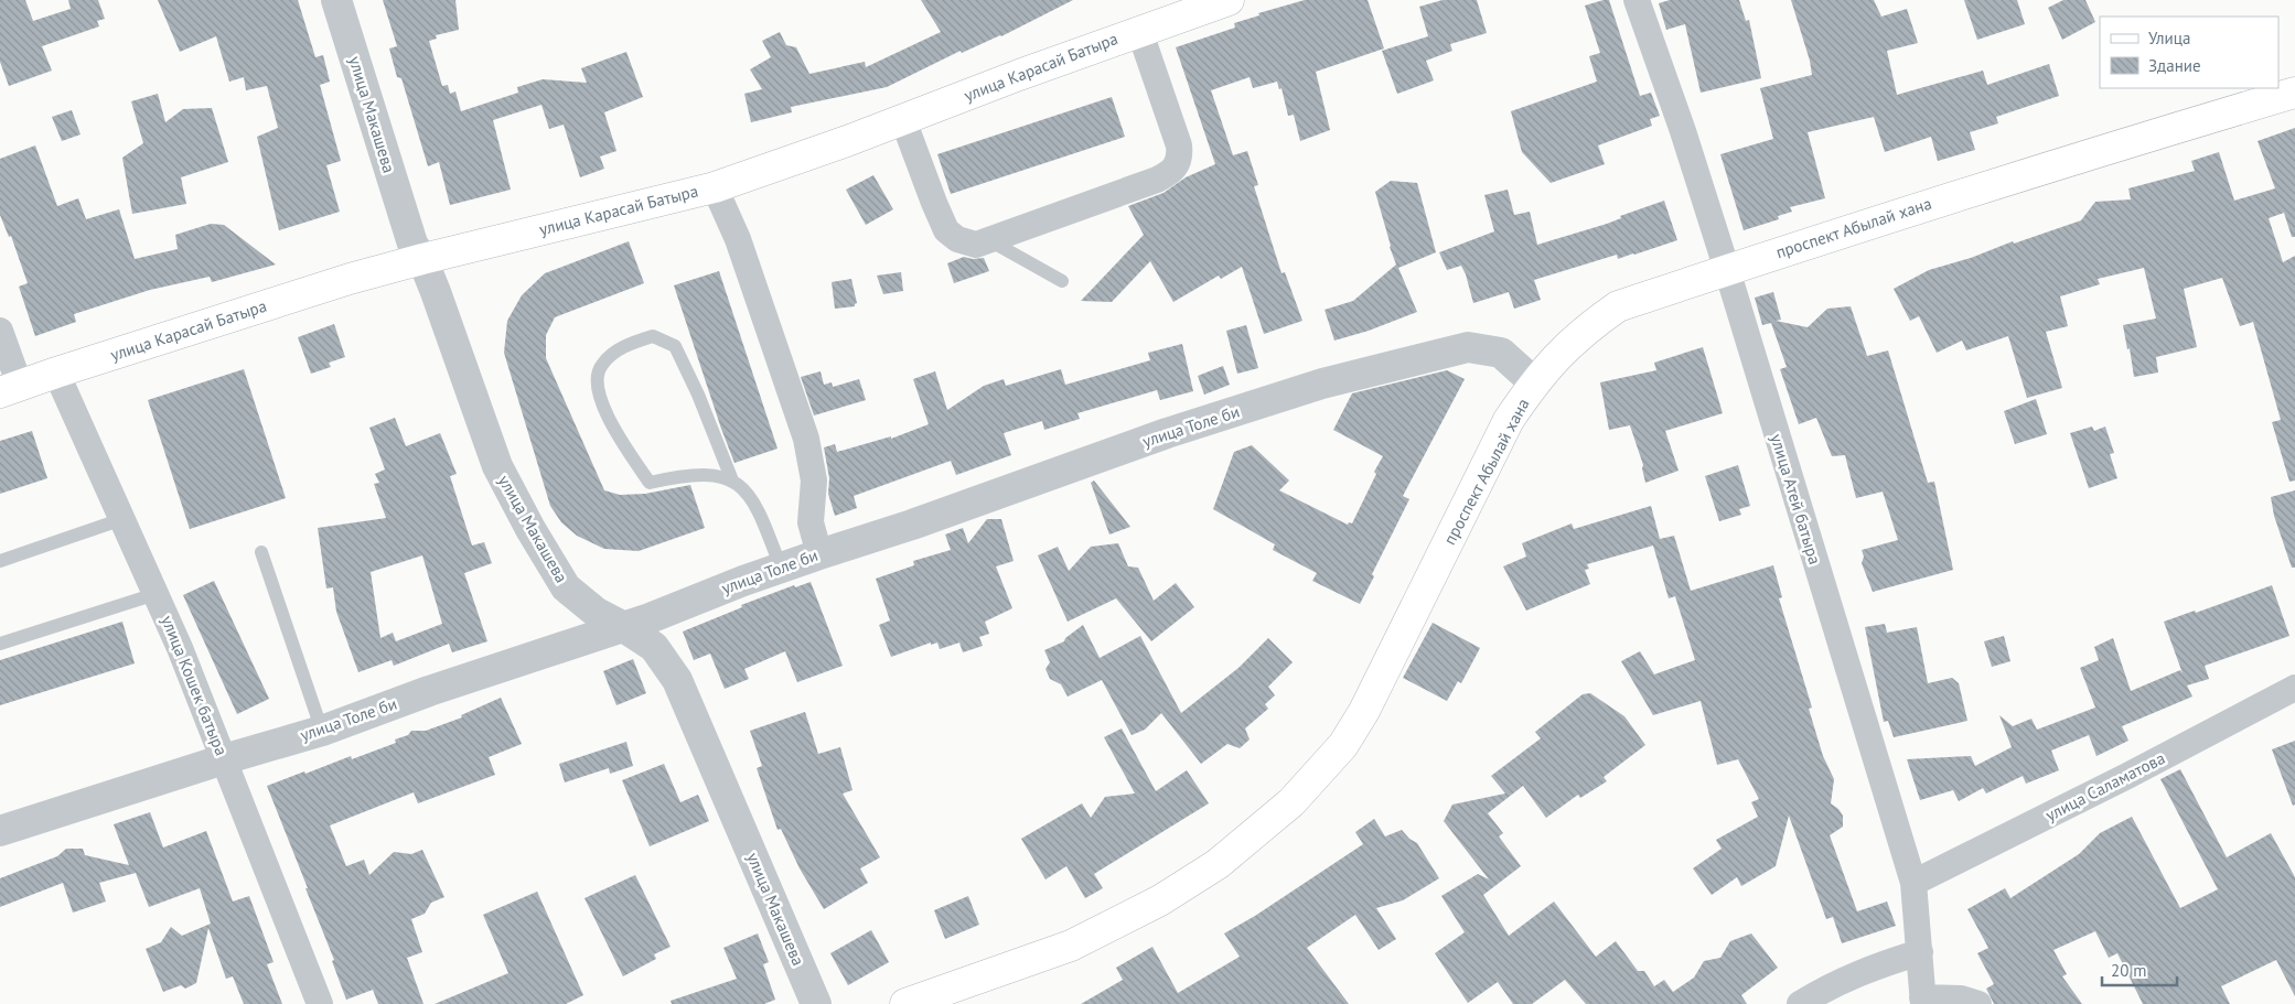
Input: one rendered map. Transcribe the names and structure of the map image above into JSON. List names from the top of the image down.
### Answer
{
  "streets": {
    "main road": ["улица Карасай Батыра", "проспект Абылай хана"],
    "street": [
      "улица Макашева",
      "улица Толе би",
      "улица Атей батыра",
      "улица Кошек батыра",
      "улица Саламатова"
    ]
  },
  "crossings": [
    ["улица Карасай Батыра", "улица Макашева"],
    ["улица Карасай Батыра", "улица Кошек батыра"],
    ["улица Макашева", "улица Толе би"],
    ["проспект Абылай хана", "улица Толе би"],
    ["проспект Абылай хана", "улица Атей батыра"],
    ["улица Толе би", "улица Кошек батыра"],
    ["улица Атей батыра", "улица Саламатова"]
  ],
  "legend": ["Улица", "Здание"],
  "scale_bar": "20 m"
}
